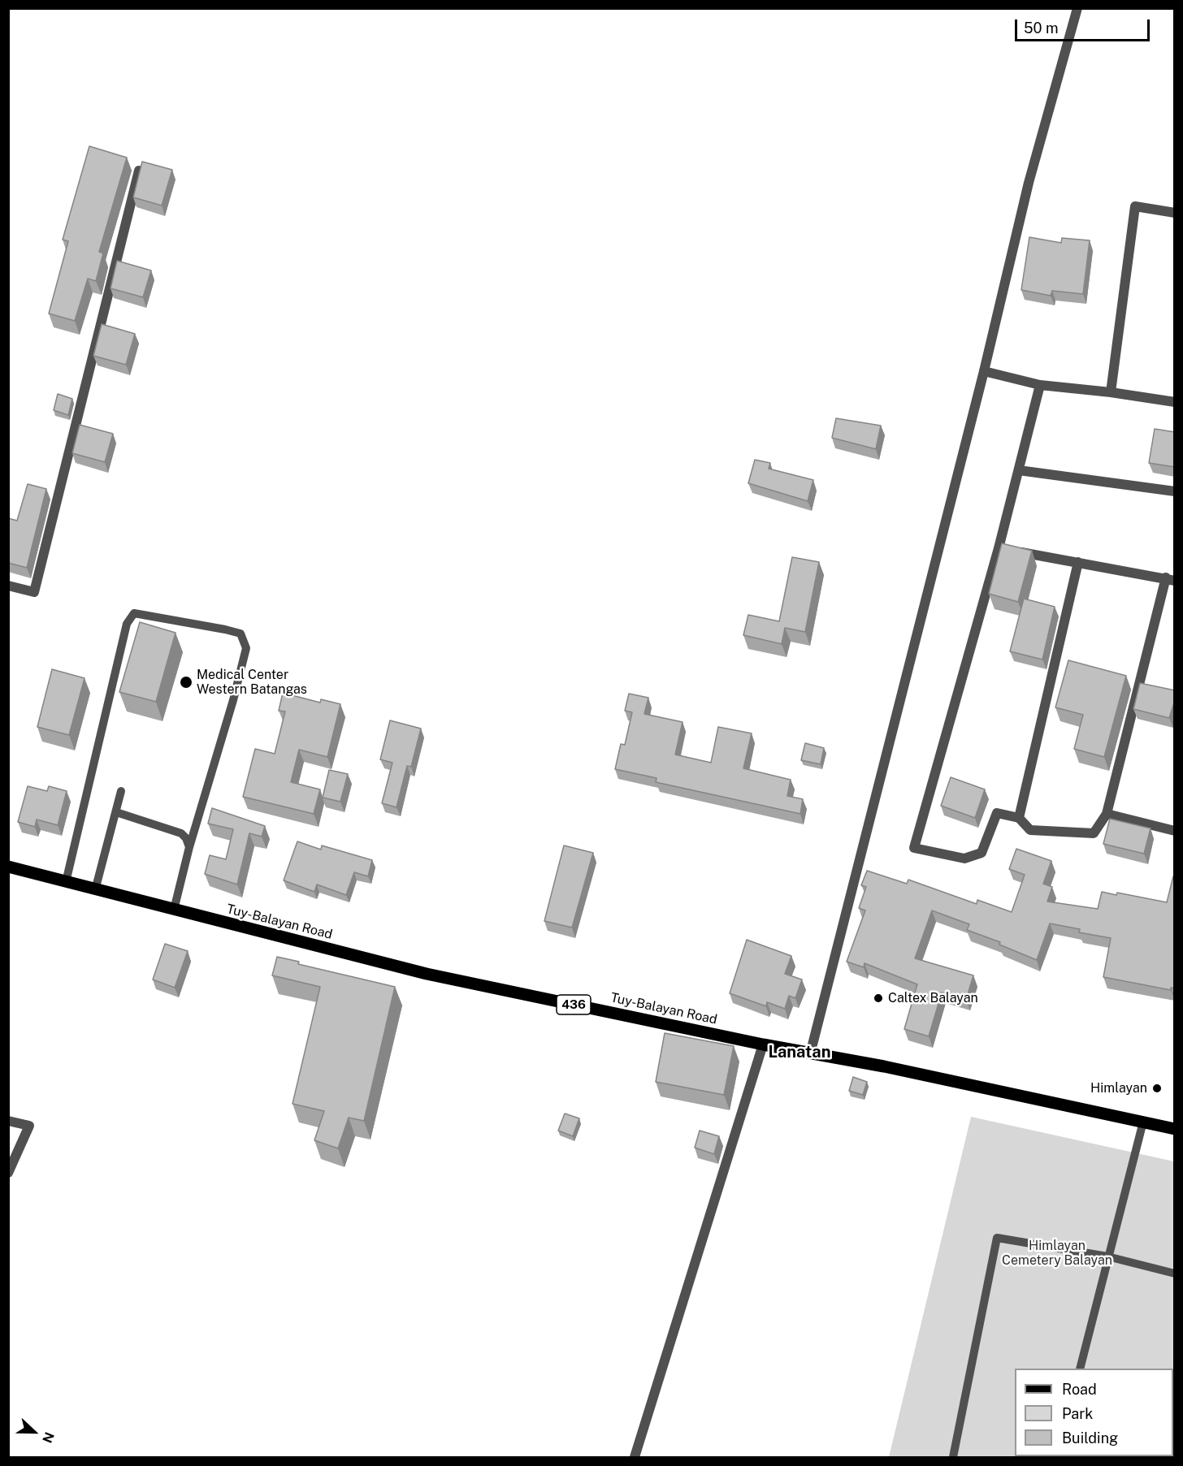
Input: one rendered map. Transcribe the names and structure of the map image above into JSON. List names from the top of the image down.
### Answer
{
  "streets": {
    "main road": ["Tuy-Balayan Road", "436"]
  },
  "districts": ["Lanatan"],
  "parks": ["Himlayan Cemetery Balayan"],
  "places": ["Medical Center Western Batangas", "Caltex Balayan", "Himlayan"],
  "legend": ["Road", "Park", "Building"],
  "scale_bar": "50 m",
  "north": "right"
}
